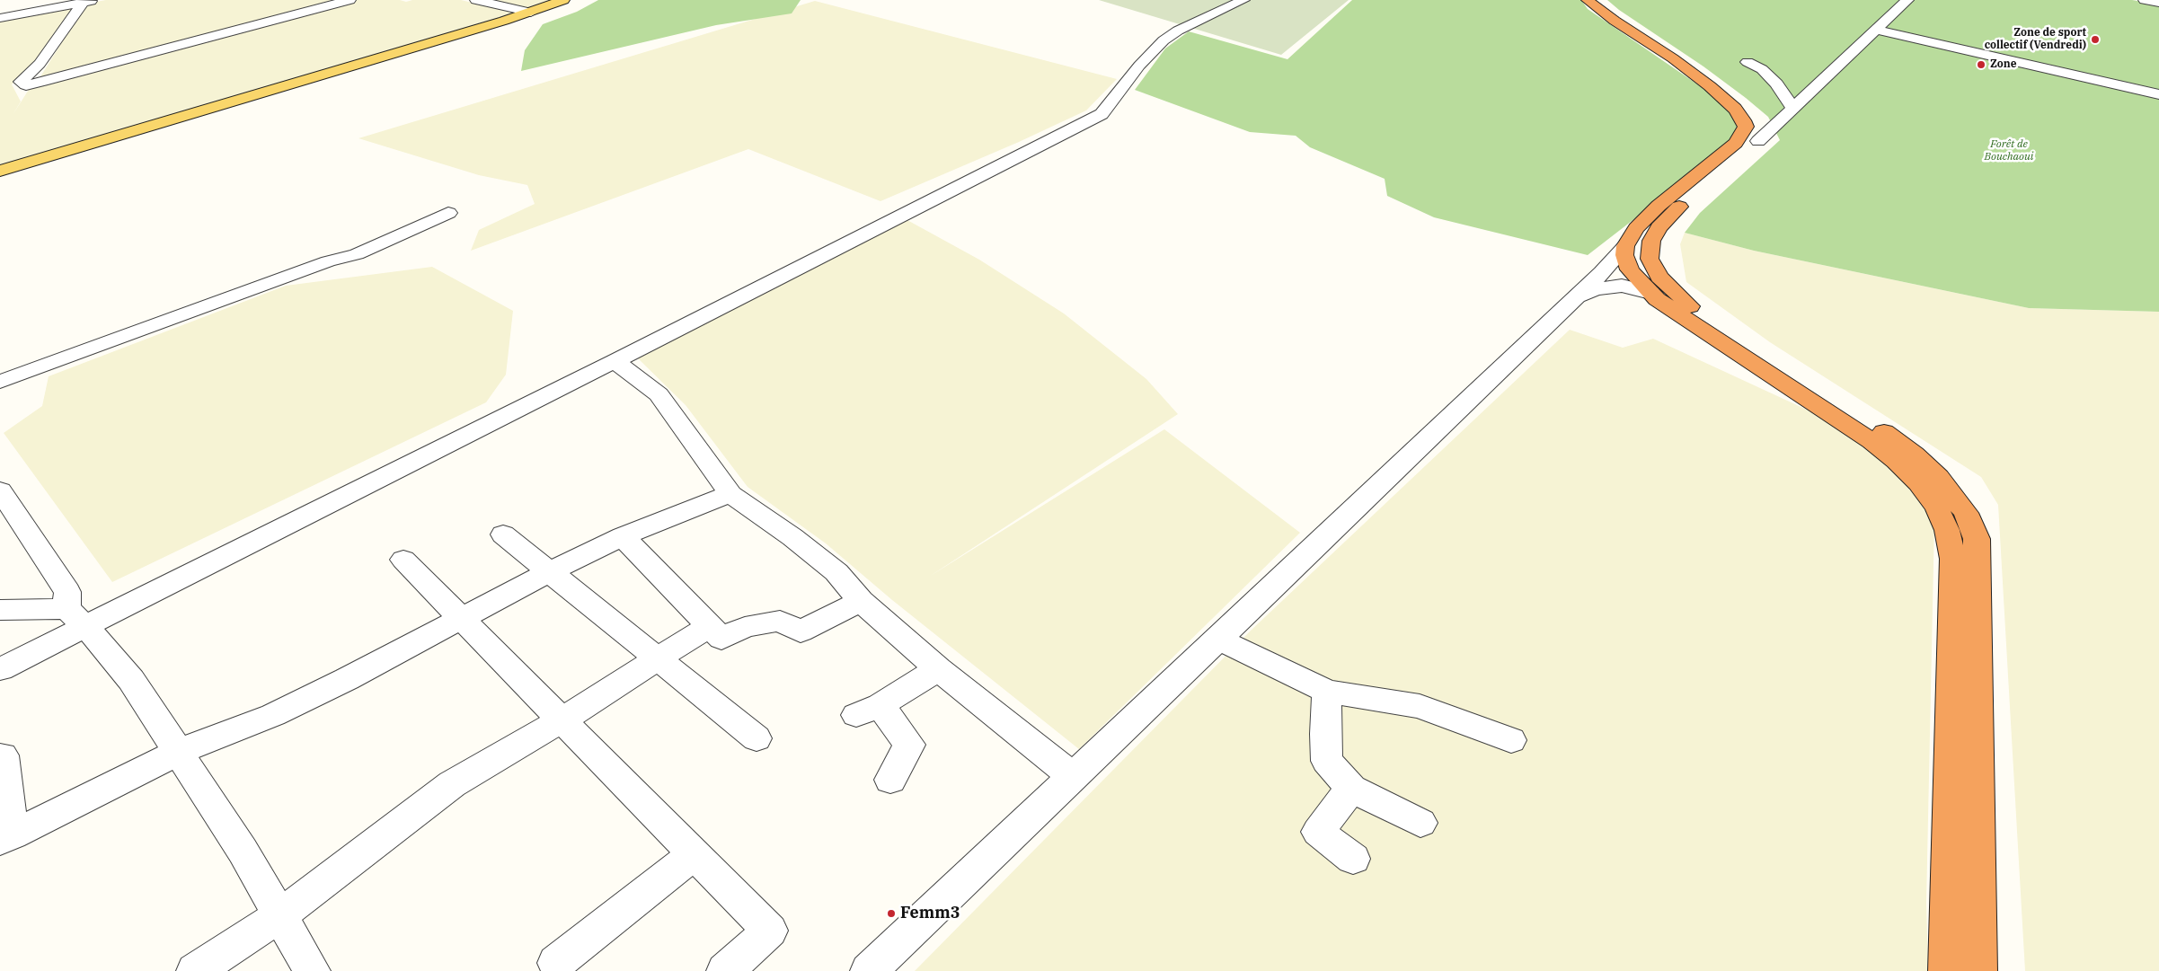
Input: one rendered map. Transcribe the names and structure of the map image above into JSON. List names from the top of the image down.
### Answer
{
  "parks": ["Forêt de Bouchaoui"],
  "places": ["Zone de sport collectif (Vendredi)", "Zone", "Femm3"]
}
